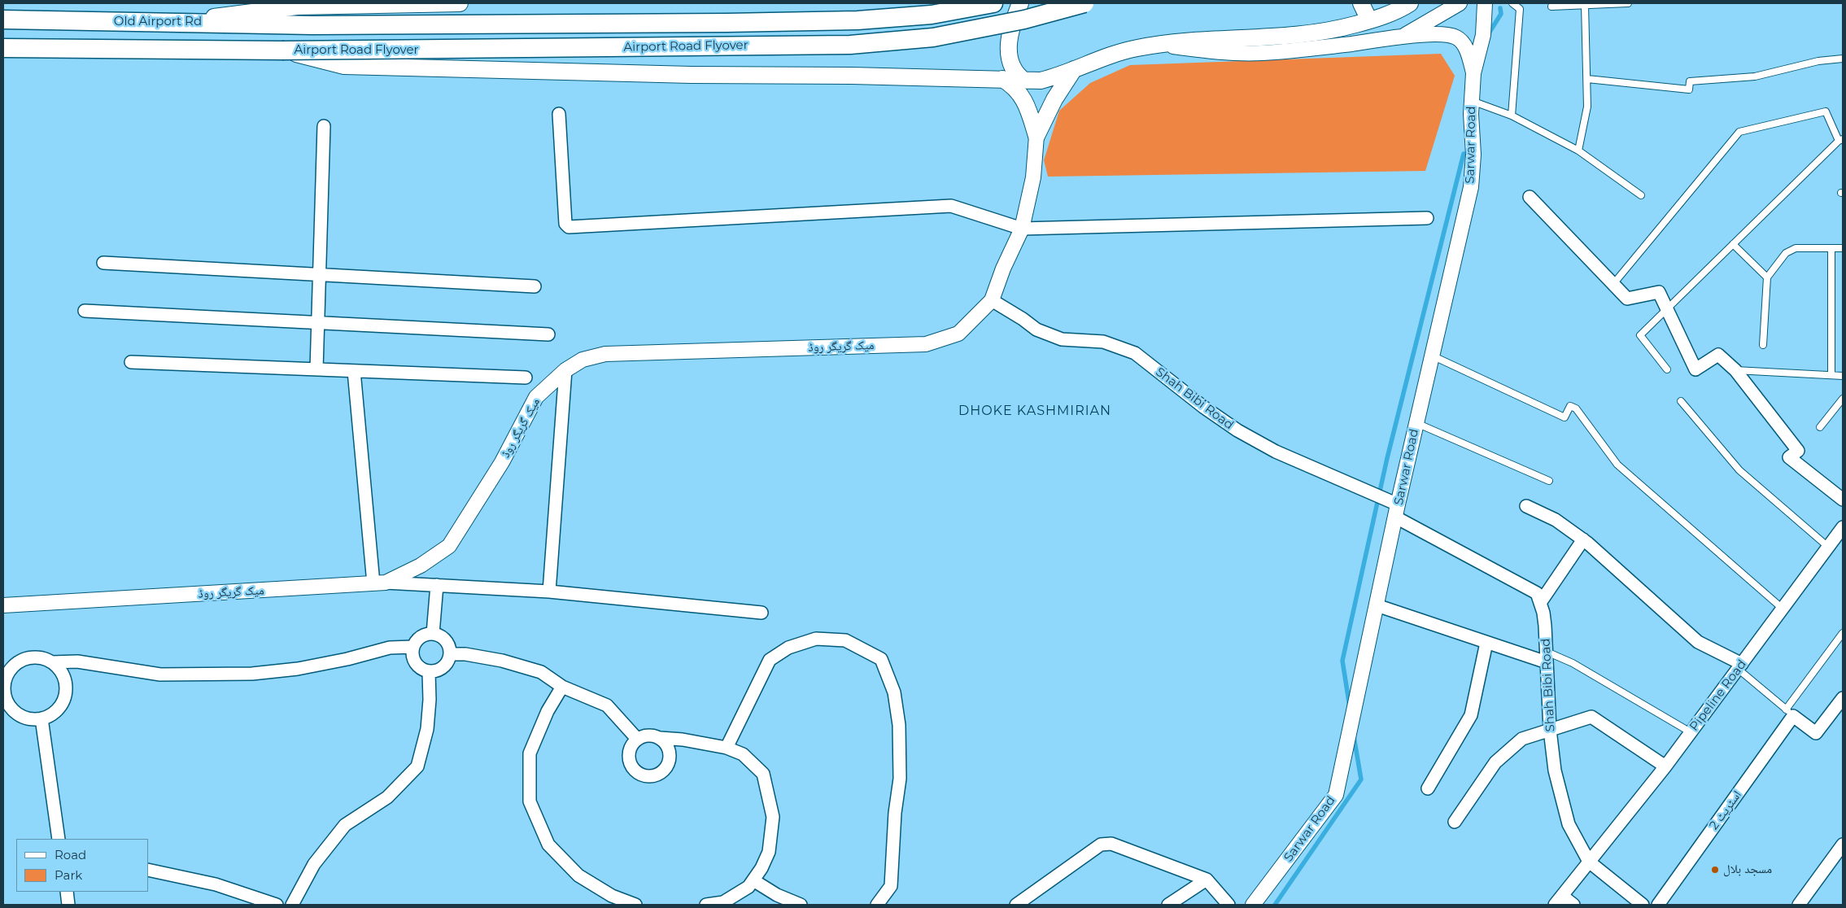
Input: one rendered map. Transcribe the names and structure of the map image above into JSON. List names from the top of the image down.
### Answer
{
  "streets": {
    "main road": ["Old Airport Rd", "Airport Road Flyover", "میک گریگر روڈ"],
    "street": [
      "Sarwar Road",
      "Shah Bibi Road",
      "Pipeline Road",
      "اسٹریٹ 2"
    ]
  },
  "crossings": [
    ["Old Airport Rd", "Airport Road Flyover"],
    ["Sarwar Road", "Shah Bibi Road"],
    ["میک گریگر روڈ", "Shah Bibi Road"],
    ["Shah Bibi Road", "Pipeline Road"]
  ],
  "districts": ["DHOKE KASHMIRIAN"],
  "places": ["مسجد بلال"],
  "legend": ["Road", "Park"]
}
